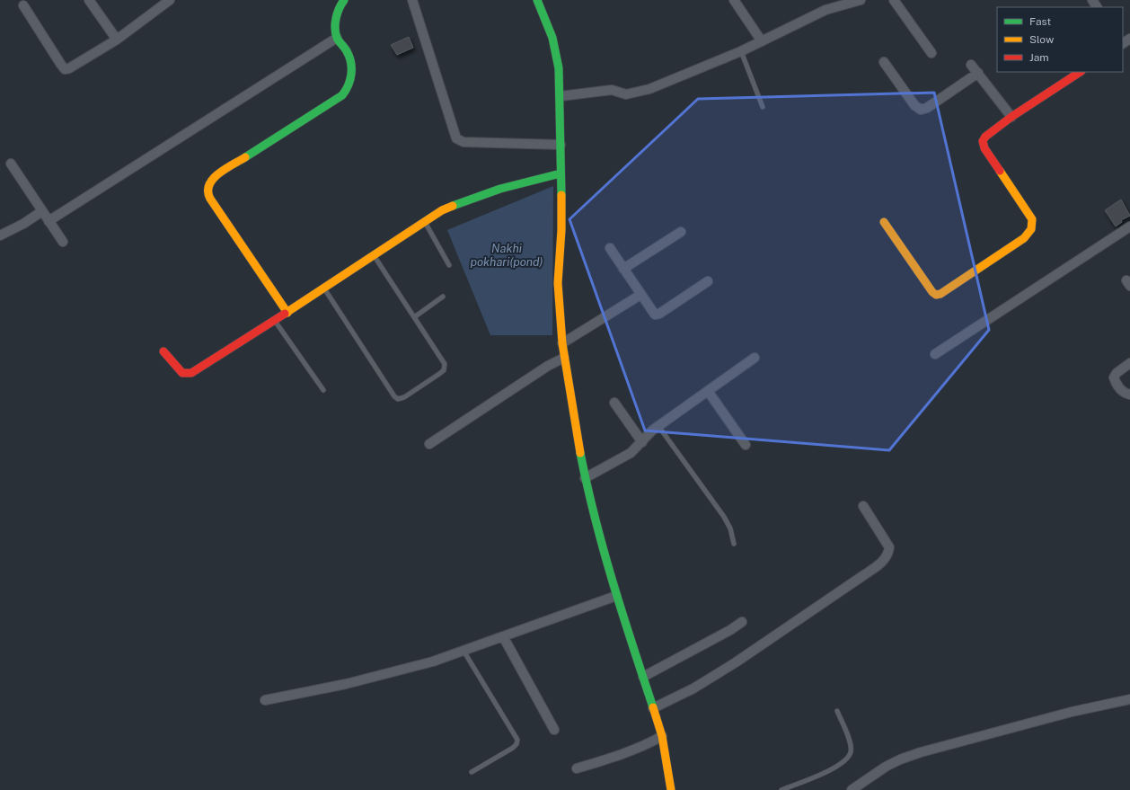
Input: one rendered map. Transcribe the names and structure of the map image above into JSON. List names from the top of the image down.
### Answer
{
  "water": ["Nakhi pokhari(pond)"],
  "legend": ["Fast", "Slow", "Jam"]
}
